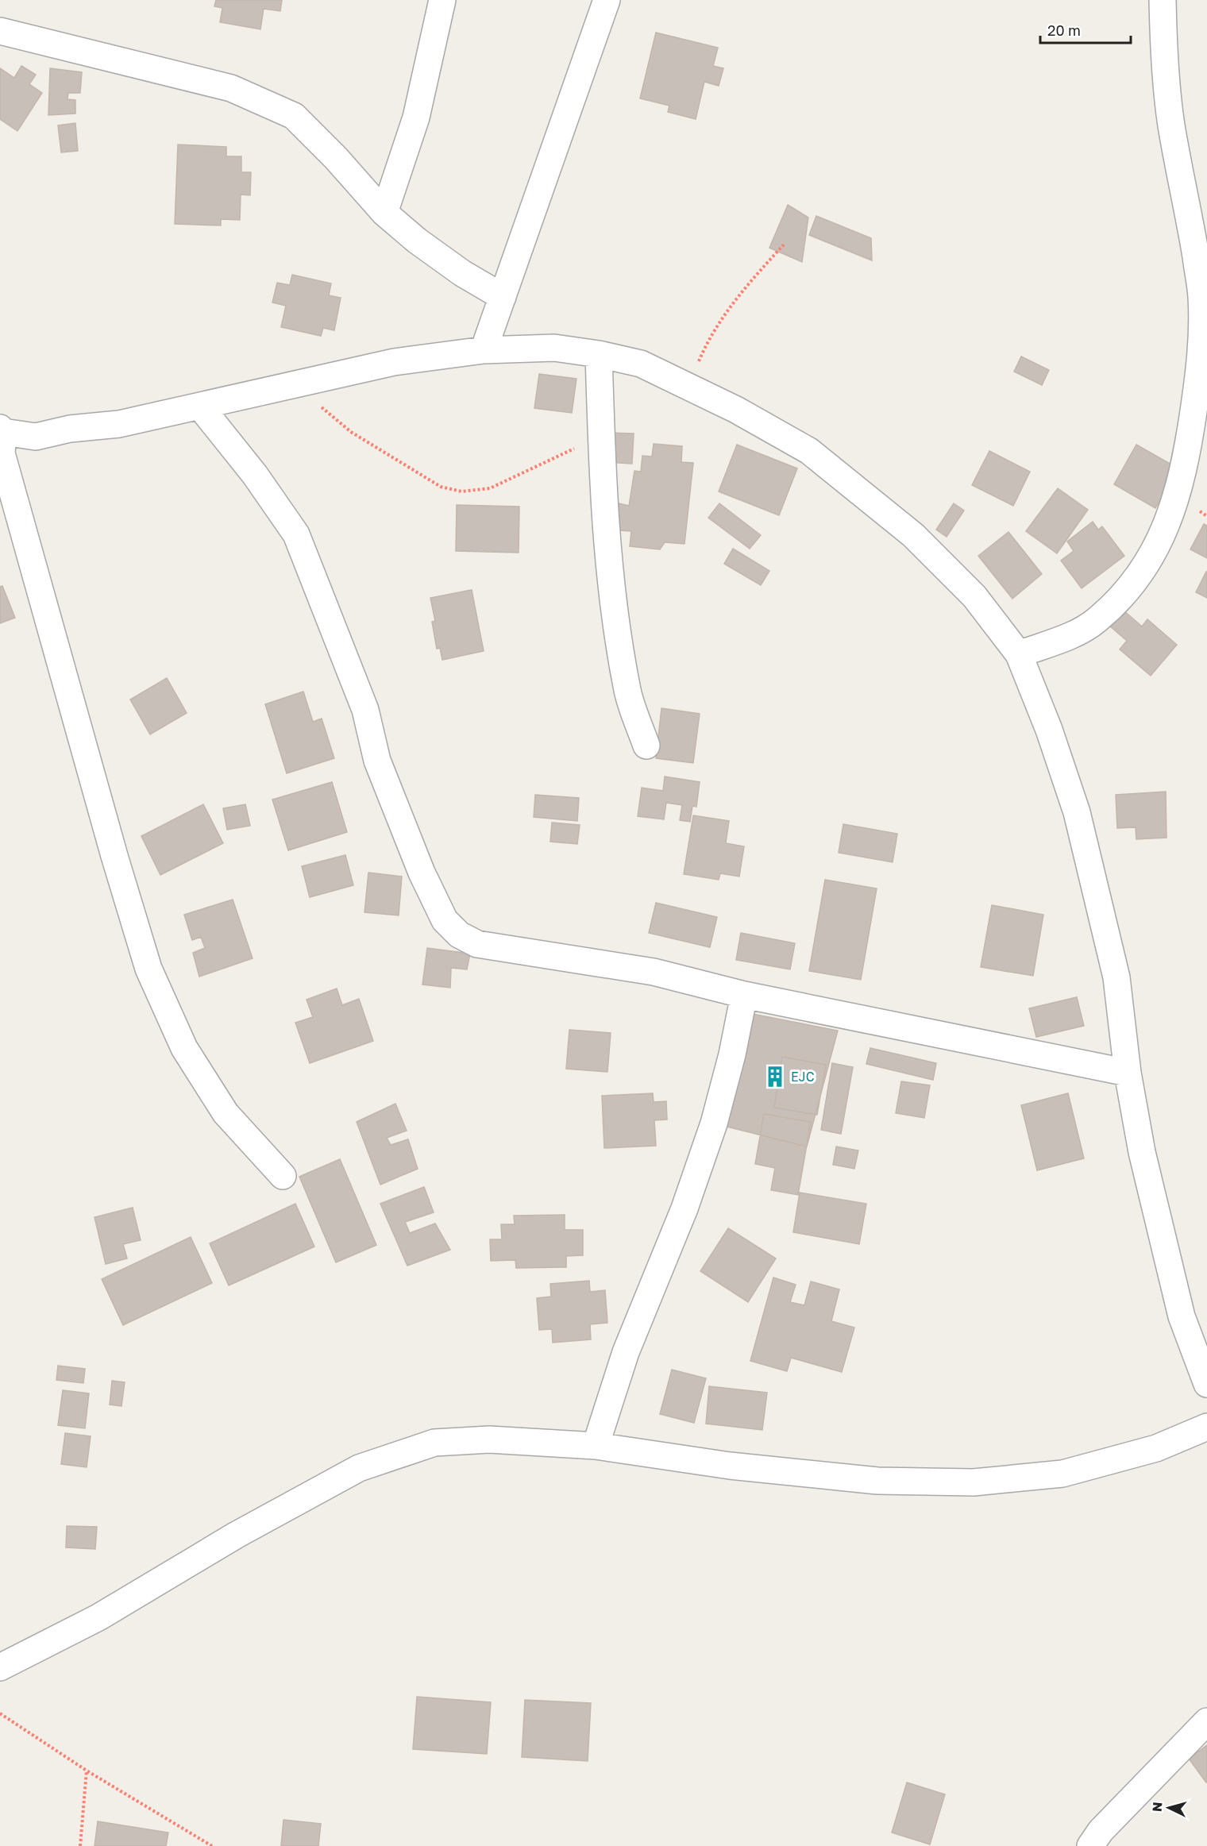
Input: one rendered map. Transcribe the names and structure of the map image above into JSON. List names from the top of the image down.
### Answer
{
  "places": {
    "building": ["EJC"]
  },
  "scale_bar": "20 m",
  "north": "left"
}
